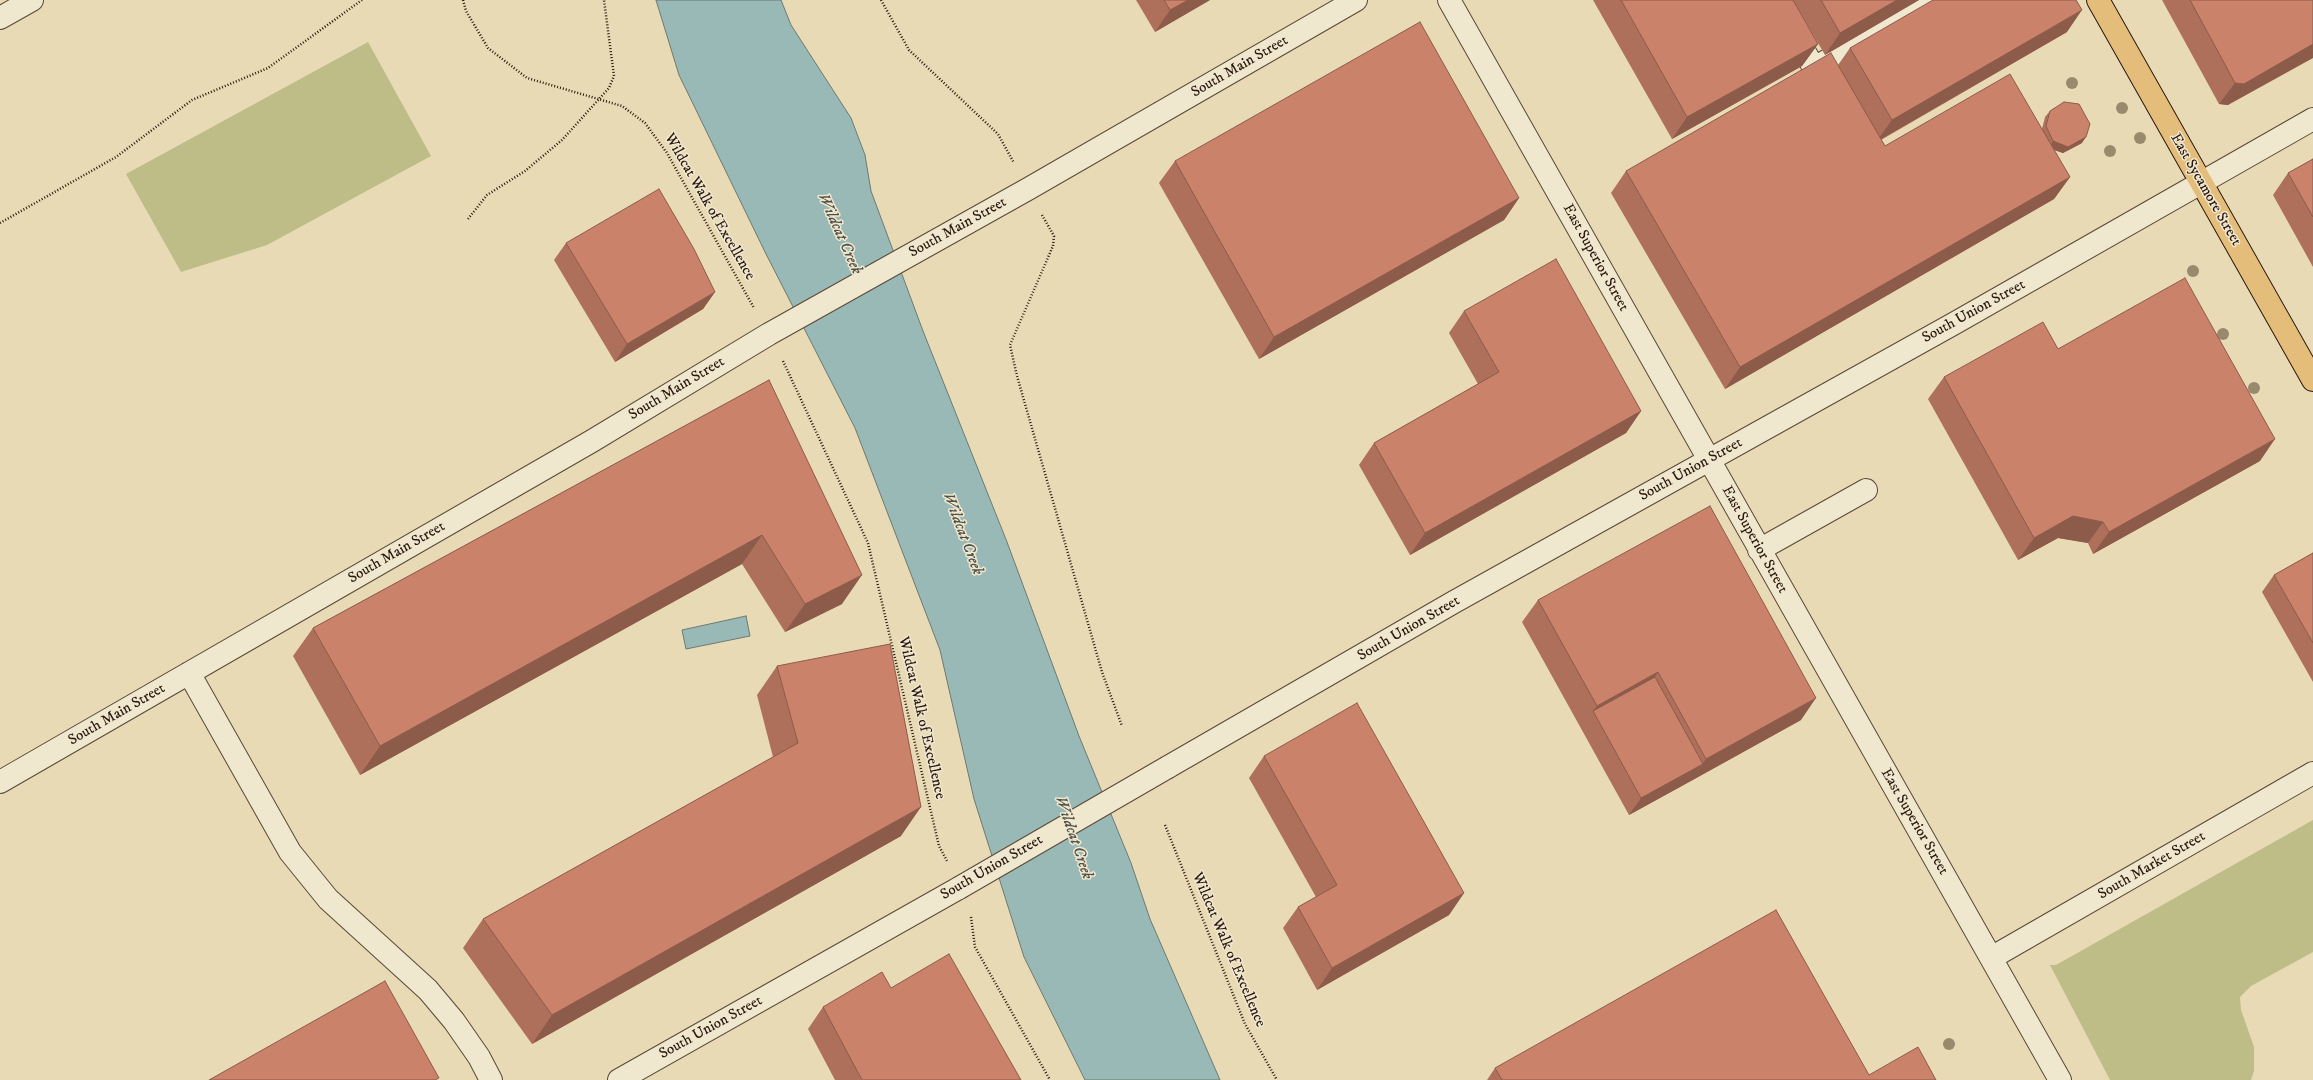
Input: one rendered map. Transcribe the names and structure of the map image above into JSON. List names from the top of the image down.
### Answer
{
  "streets": {
    "main road": ["East Sycamore Street"],
    "street": [
      "South Main Street",
      "East Superior Street",
      "South Union Street",
      "South Market Street"
    ],
    "path": ["Wildcat Walk of Excellence"]
  },
  "crossings": [
    ["East Sycamore Street", "South Union Street"],
    ["Wildcat Walk of Excellence", "South Union Street"],
    ["East Superior Street", "South Union Street"],
    ["East Superior Street", "South Market Street"]
  ],
  "water": ["Wildcat Creek"]
}
